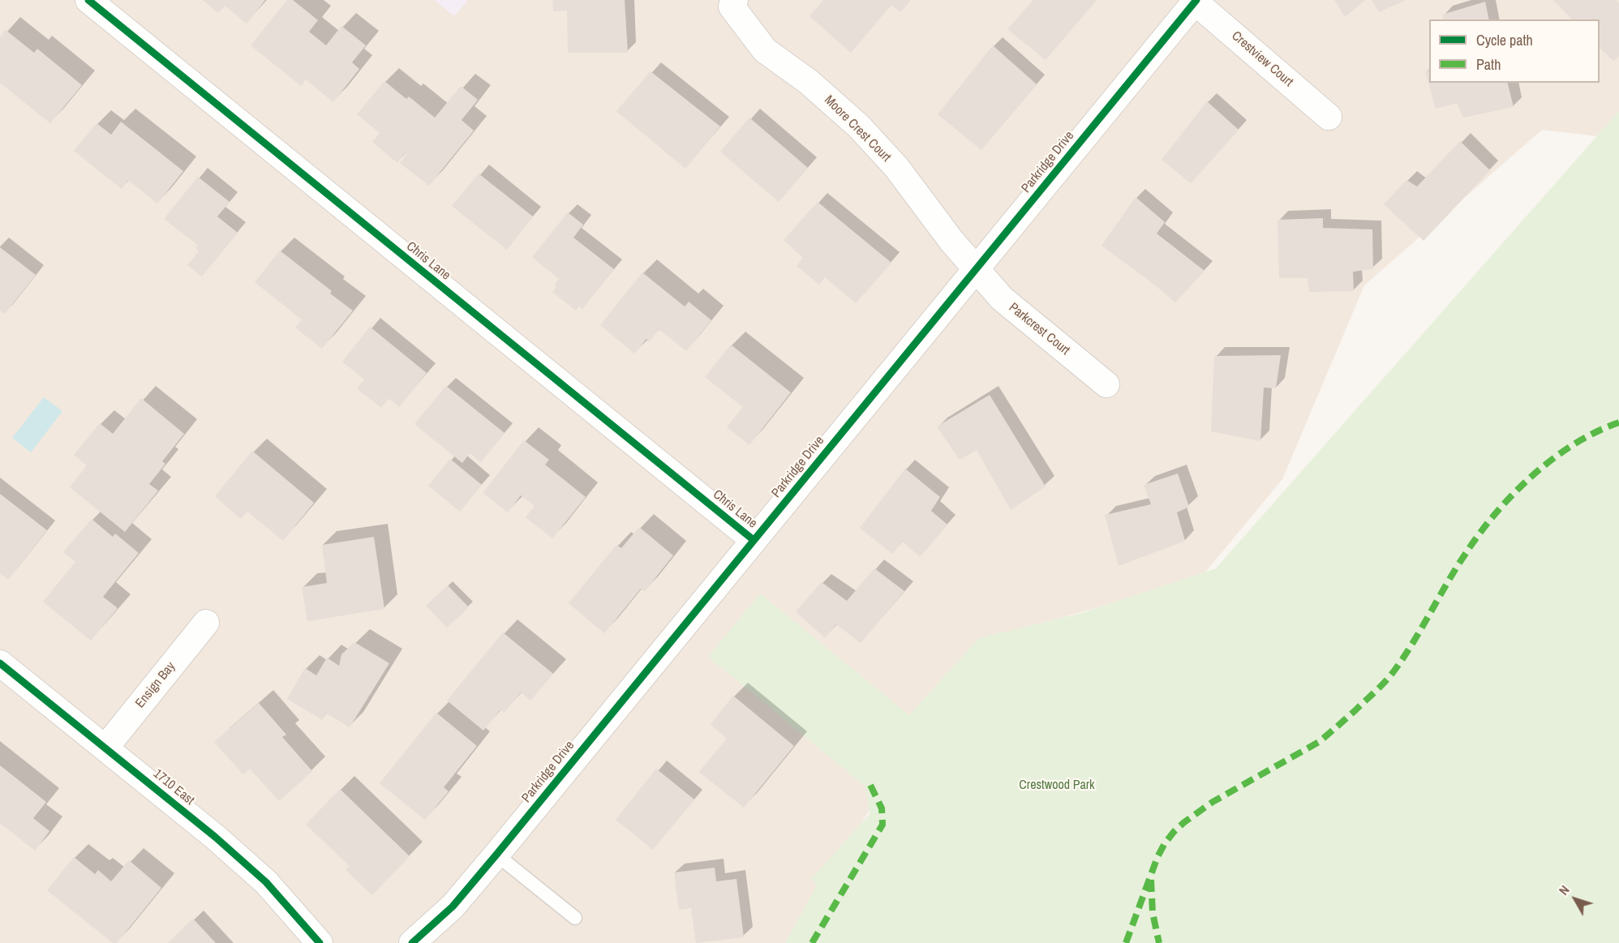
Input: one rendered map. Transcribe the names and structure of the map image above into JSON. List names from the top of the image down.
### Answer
{
  "streets": {
    "street": [
      "Crestview Court",
      "Moore Crest Court",
      "Parkridge Drive",
      "Chris Lane",
      "Parkcrest Court",
      "Ensign Bay",
      "1710 East"
    ]
  },
  "crossings": [
    ["Crestview Court", "Parkridge Drive"],
    ["Moore Crest Court", "Parkridge Drive"],
    ["Moore Crest Court", "Parkcrest Court"],
    ["Parkridge Drive", "Chris Lane"],
    ["Parkridge Drive", "Parkcrest Court"],
    ["Ensign Bay", "1710 East"]
  ],
  "parks": ["Crestwood Park"],
  "legend": ["Cycle path", "Path"],
  "north": "top left"
}
